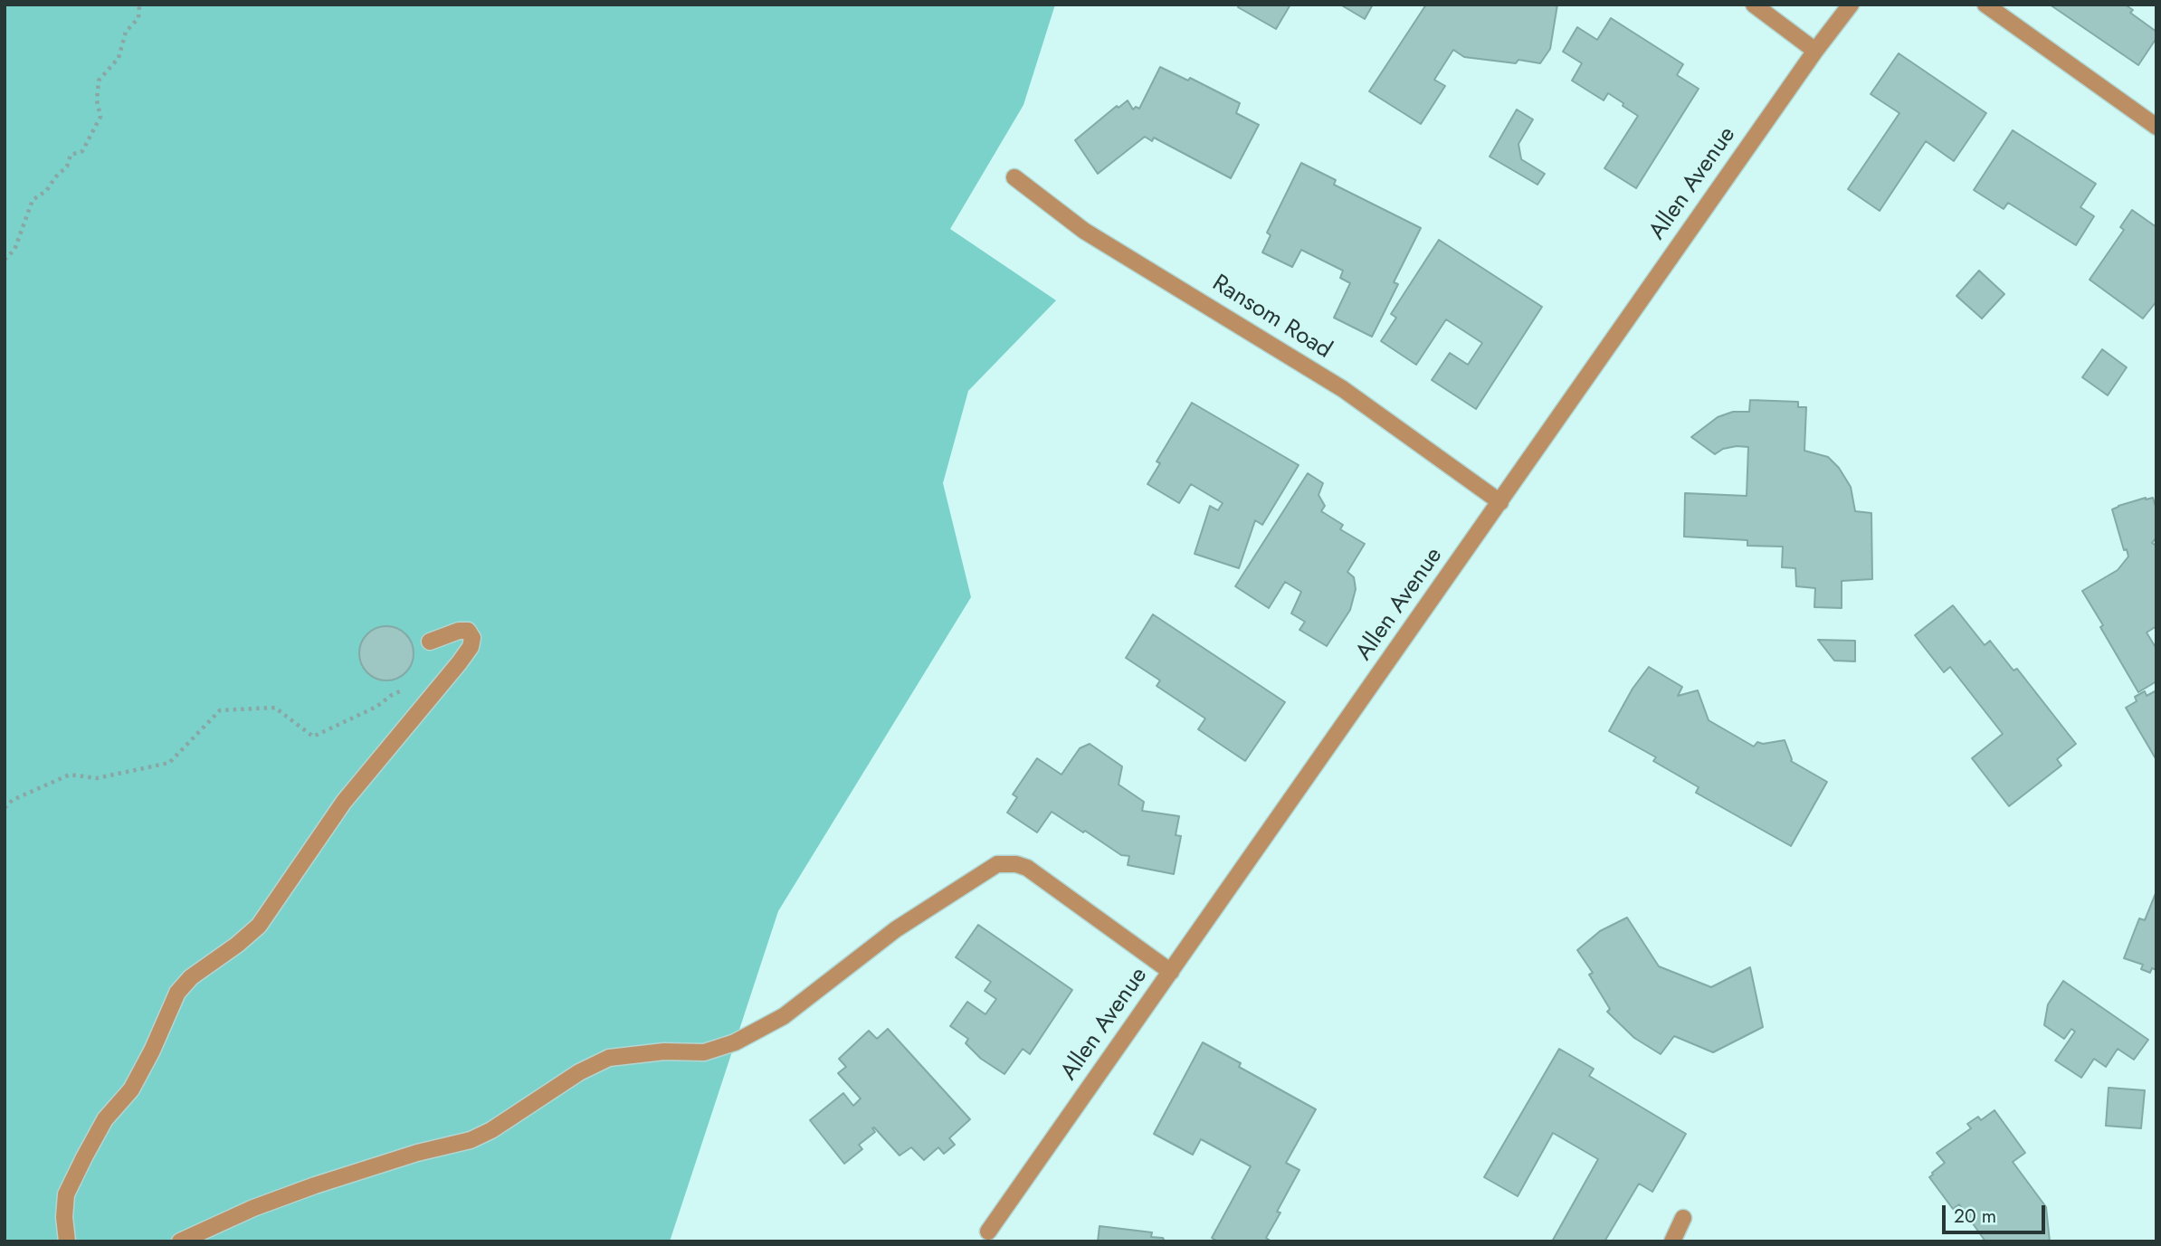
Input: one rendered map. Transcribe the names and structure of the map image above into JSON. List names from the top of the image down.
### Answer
{
  "streets": {
    "street": ["Allen Avenue", "Ransom Road"]
  },
  "crossings": [
    ["Allen Avenue", "Ransom Road"]
  ],
  "scale_bar": "20 m"
}
